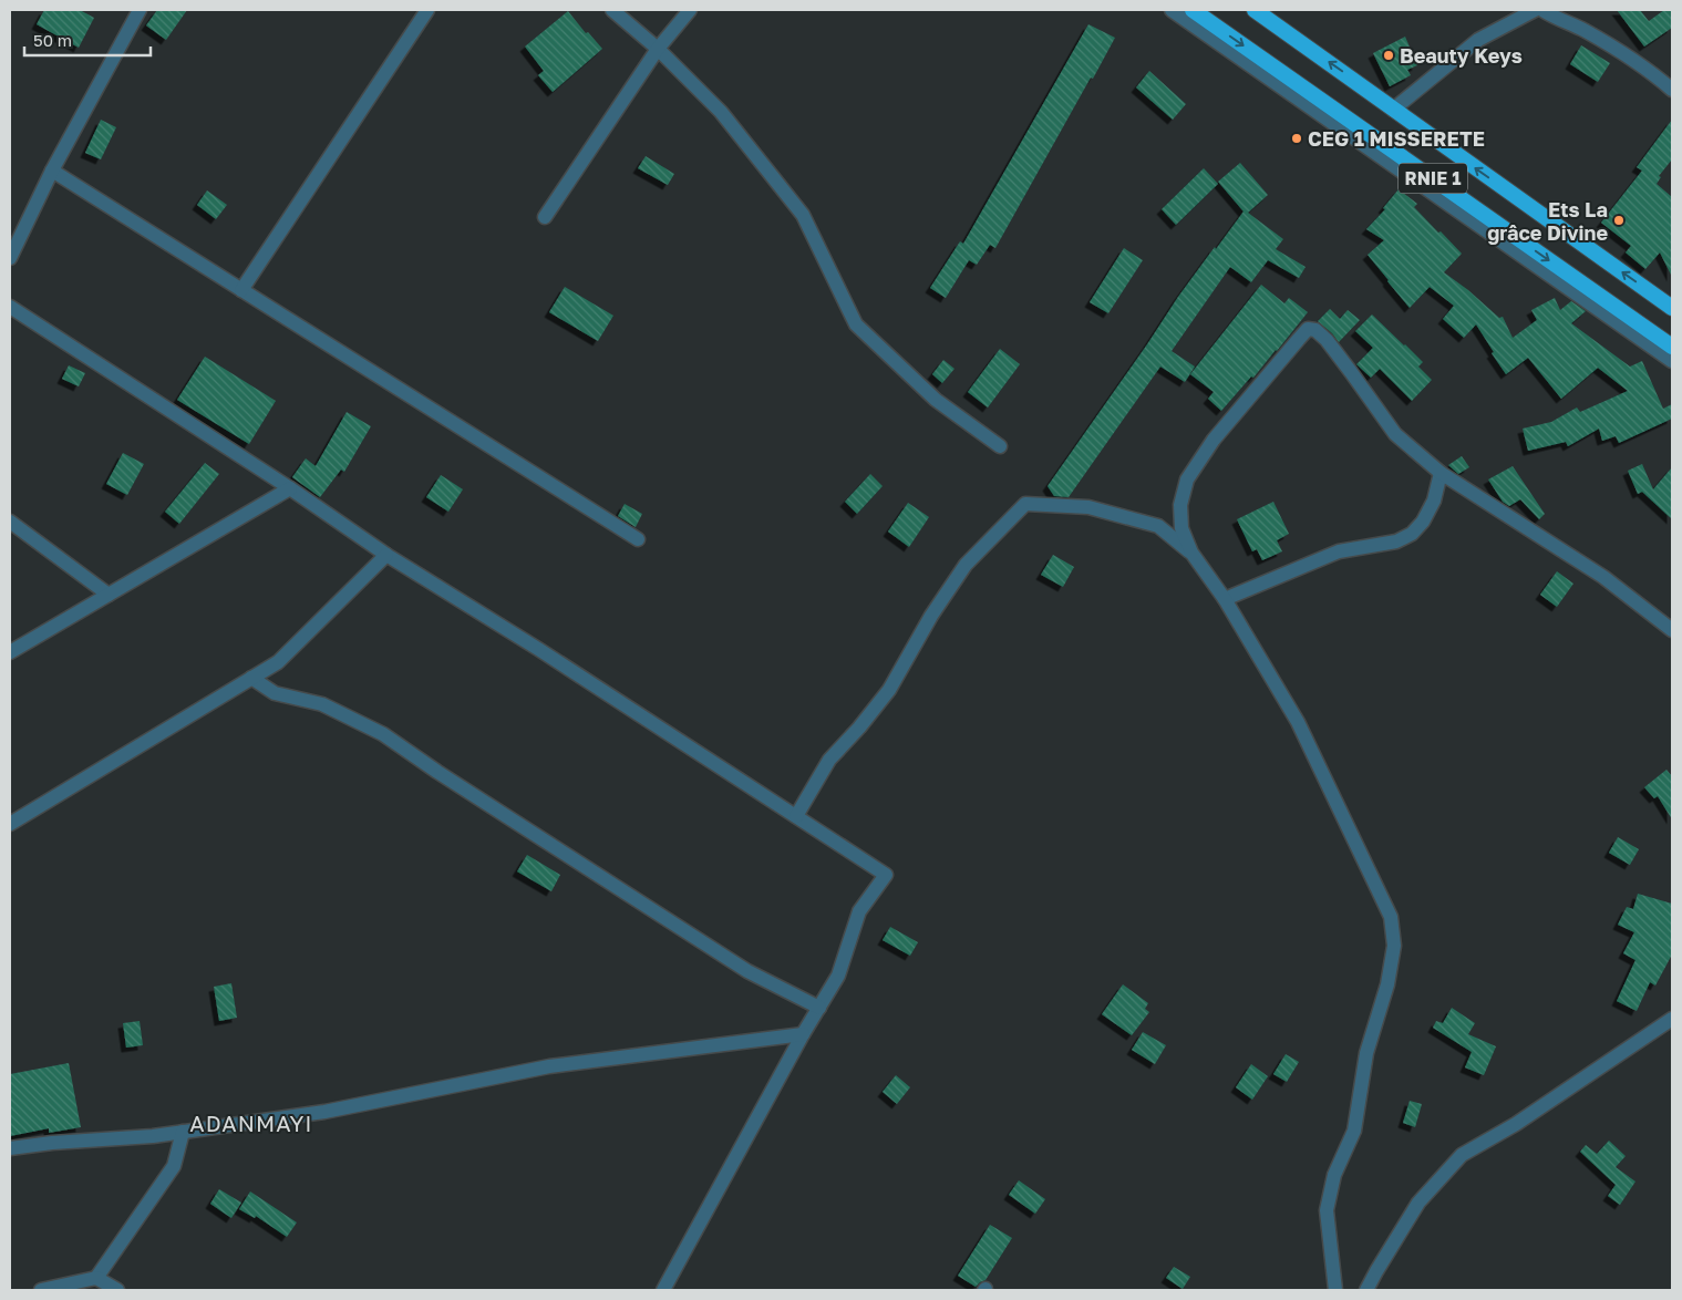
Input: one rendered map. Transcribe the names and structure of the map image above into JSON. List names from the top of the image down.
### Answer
{
  "streets": {
    "highway": ["RNIE 1"]
  },
  "districts": ["ADANMAYI"],
  "places": ["Beauty Keys", "CEG 1 MISSERETE", "Ets La grâce Divine"],
  "scale_bar": "50 m"
}
